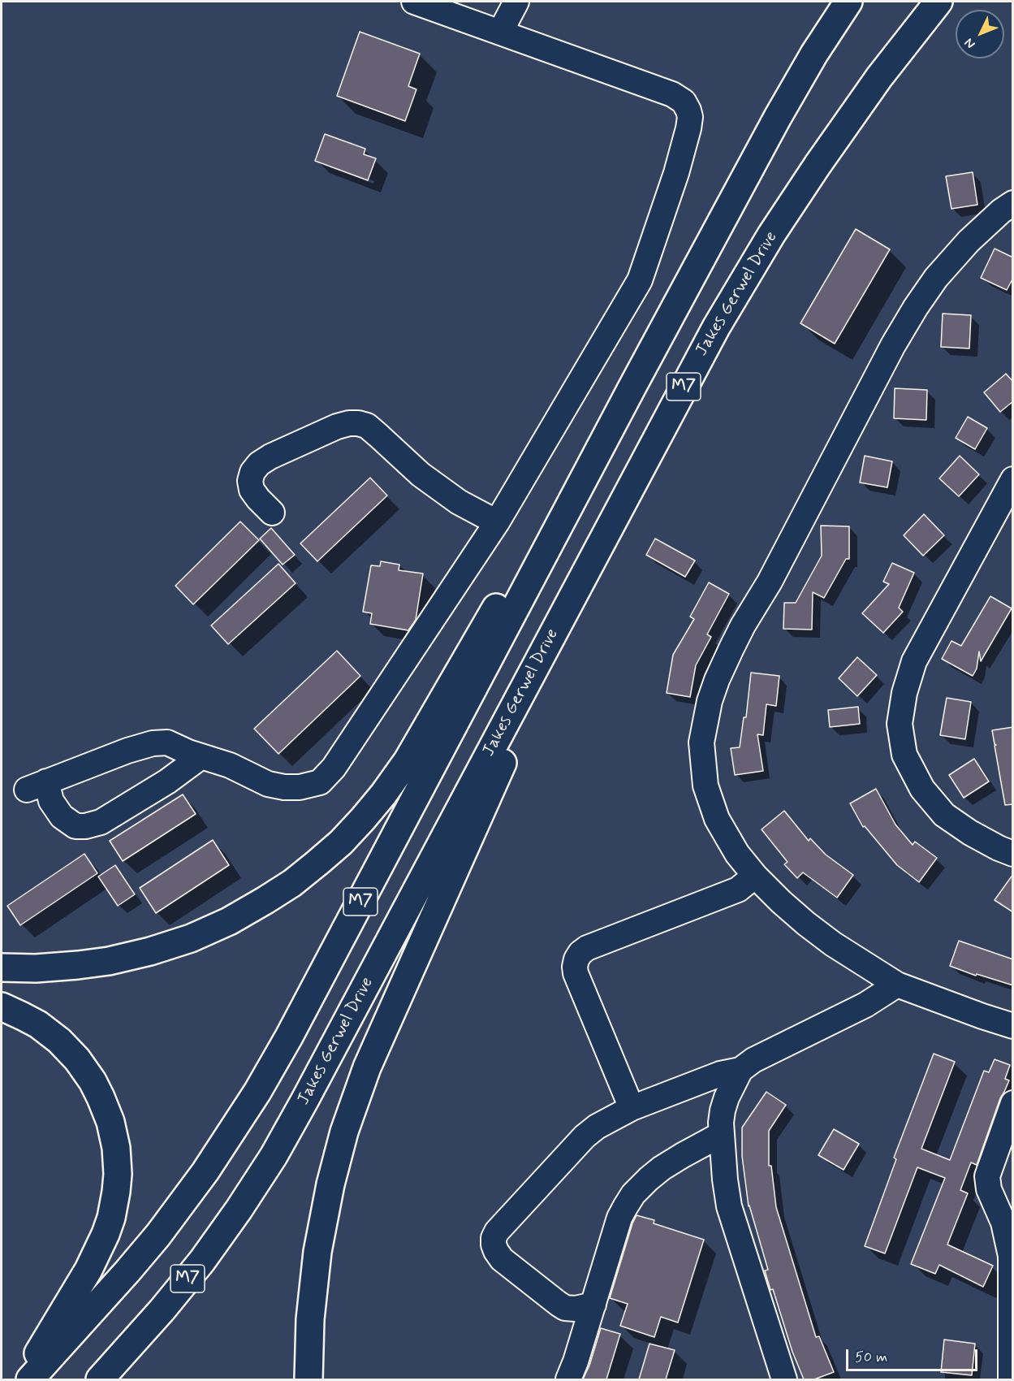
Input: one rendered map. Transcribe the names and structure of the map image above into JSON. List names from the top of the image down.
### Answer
{
  "streets": {
    "highway": ["Jakes Gerwel Drive", "M7"]
  },
  "scale_bar": "50 m",
  "north": "bottom left"
}
